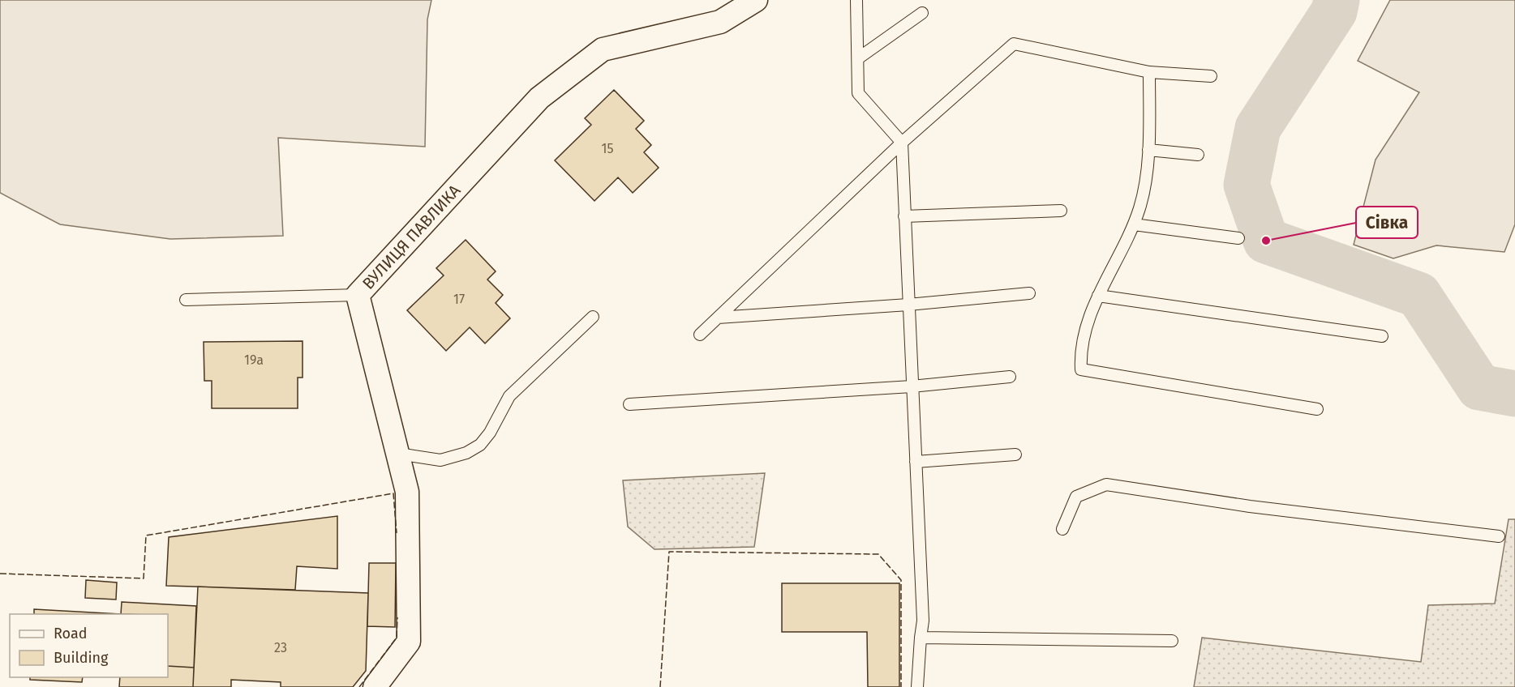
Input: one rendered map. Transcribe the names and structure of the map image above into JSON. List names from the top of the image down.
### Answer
{
  "streets": {
    "street": ["ВУЛИЦЯ ПАВЛИКА"]
  },
  "places": ["Сівка"],
  "house_numbers": [
    "15",
    "17",
    "19а",
    "23"
  ],
  "legend": ["Road", "Building"]
}
